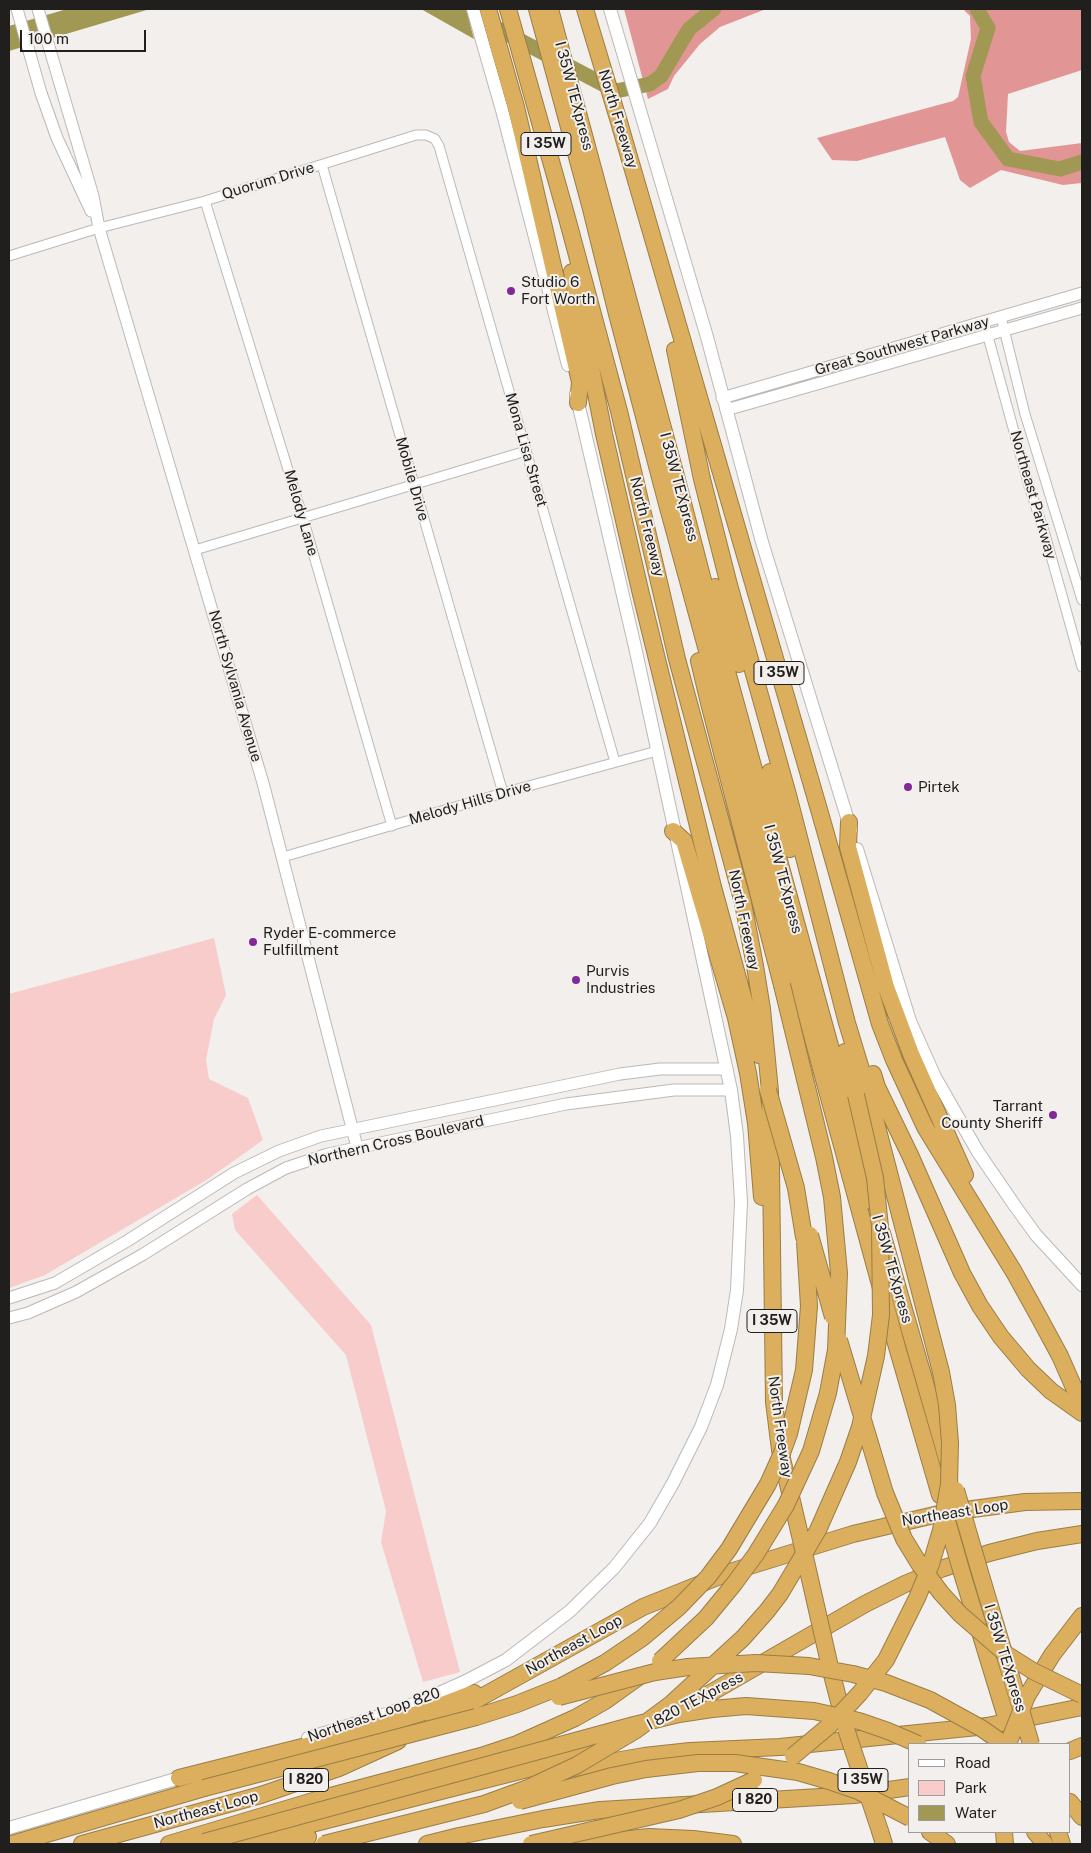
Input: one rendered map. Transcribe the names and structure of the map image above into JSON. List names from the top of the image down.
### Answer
{
  "streets": {
    "highway": [
      "I 35W TEXpress",
      "North Freeway",
      "I 35W",
      "Northeast Loop",
      "I 820 TEXpress",
      "I 820"
    ],
    "main road": ["Northeast Loop 820"],
    "street": [
      "Quorum Drive",
      "Great Southwest Parkway",
      "Mona Lisa Street",
      "Mobile Drive",
      "Northeast Parkway",
      "Melody Lane",
      "North Sylvania Avenue",
      "Melody Hills Drive",
      "Northern Cross Boulevard"
    ]
  },
  "crossings": [
    ["North Freeway", "Great Southwest Parkway"],
    ["Quorum Drive", "Mona Lisa Street"],
    ["Quorum Drive", "Mobile Drive"],
    ["Quorum Drive", "Melody Lane"],
    ["Quorum Drive", "North Sylvania Avenue"],
    ["Great Southwest Parkway", "Northeast Parkway"],
    ["Mona Lisa Street", "Melody Hills Drive"],
    ["Mobile Drive", "Melody Hills Drive"],
    ["Melody Lane", "Melody Hills Drive"],
    ["North Sylvania Avenue", "Melody Hills Drive"],
    ["North Sylvania Avenue", "Northern Cross Boulevard"],
    ["Northern Cross Boulevard", "Northeast Loop 820"]
  ],
  "places": [
    "Studio 6 Fort Worth",
    "Pirtek",
    "Ryder E-commerce Fulfillment",
    "Purvis Industries",
    "Tarrant County Sheriff"
  ],
  "legend": ["Road", "Park", "Water"],
  "scale_bar": "100 m"
}
